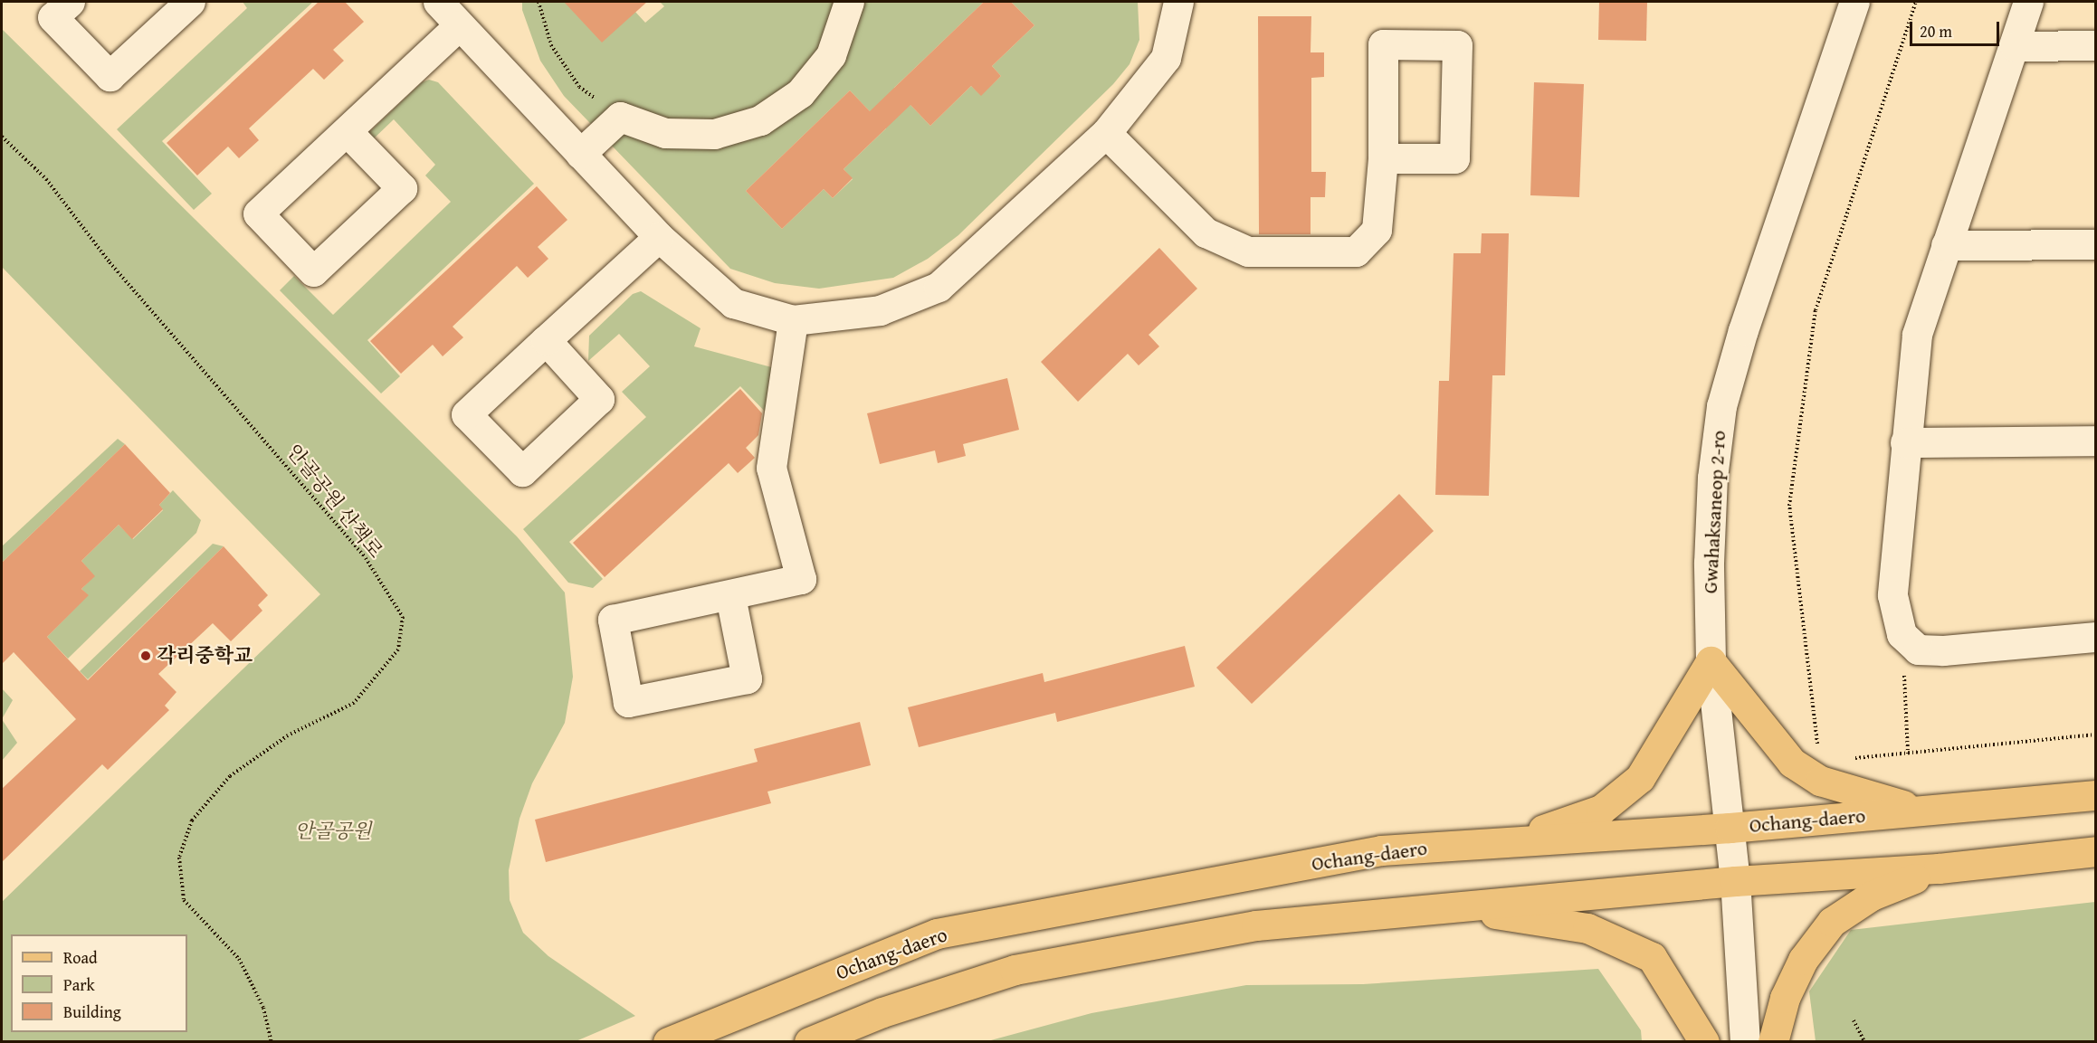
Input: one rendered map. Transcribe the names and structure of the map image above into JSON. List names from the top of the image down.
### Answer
{
  "streets": {
    "main road": ["Ochang-daero"],
    "street": ["Gwahaksaneop 2-ro"],
    "path": ["안골공원 산책로"]
  },
  "crossings": [
    ["Gwahaksaneop 2-ro", "Ochang-daero"]
  ],
  "parks": ["안골공원"],
  "places": ["각리중학교"],
  "legend": ["Road", "Park", "Building"],
  "scale_bar": "20 m"
}
